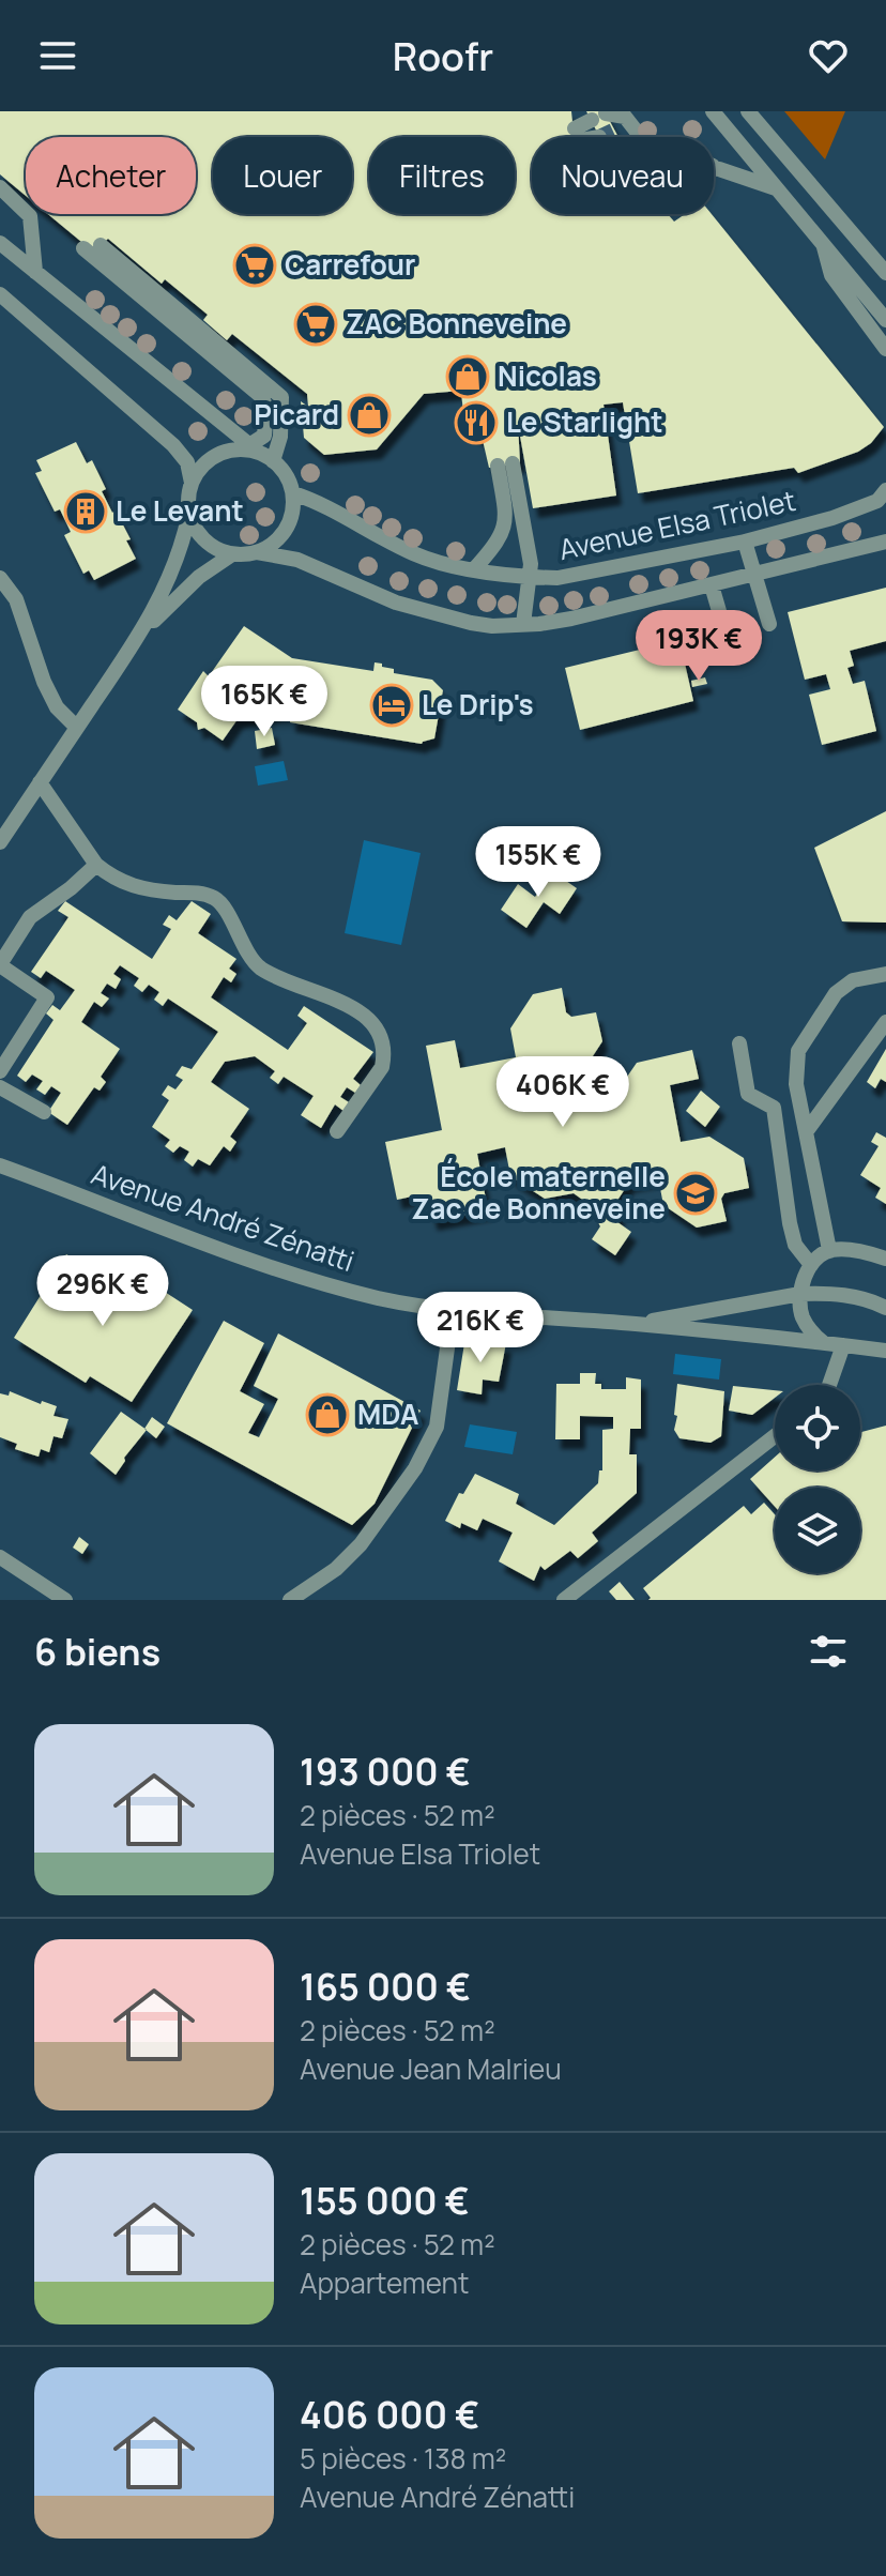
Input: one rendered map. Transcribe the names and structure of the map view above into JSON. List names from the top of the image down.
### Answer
{
  "streets": {
    "street": ["Avenue Elsa Triolet", "Avenue André Zénatti"]
  },
  "places": {
    "supermarket": ["Carrefour", "ZAC Bonneveine"],
    "shop": ["Nicolas", "Picard", "MDA"],
    "restaurant": ["Le Starlight"],
    "building": ["Le Levant"],
    "hotel": ["Le Drip's"],
    "school or university": ["École maternelle Zac de Bonneveine"]
  },
  "page": {
    "header": "Roofr",
    "chip": [
      "Acheter",
      "Louer",
      "Filtres",
      "Nouveau"
    ],
    "price": [
      "193K €",
      "165K €",
      "155K €",
      "406K €",
      "296K €",
      "216K €"
    ],
    "heading": "6 biens",
    "list": [
      {
        "name": "193 000 €",
        "note": "2 pièces · 52 m² · Avenue Elsa Triolet"
      },
      {
        "name": "165 000 €",
        "note": "2 pièces · 52 m² · Avenue Jean Malrieu"
      },
      {
        "name": "155 000 €",
        "note": "2 pièces · 52 m² · Appartement"
      },
      {
        "name": "406 000 €",
        "note": "5 pièces · 138 m² · Avenue André Zénatti"
      }
    ]
  }
}
